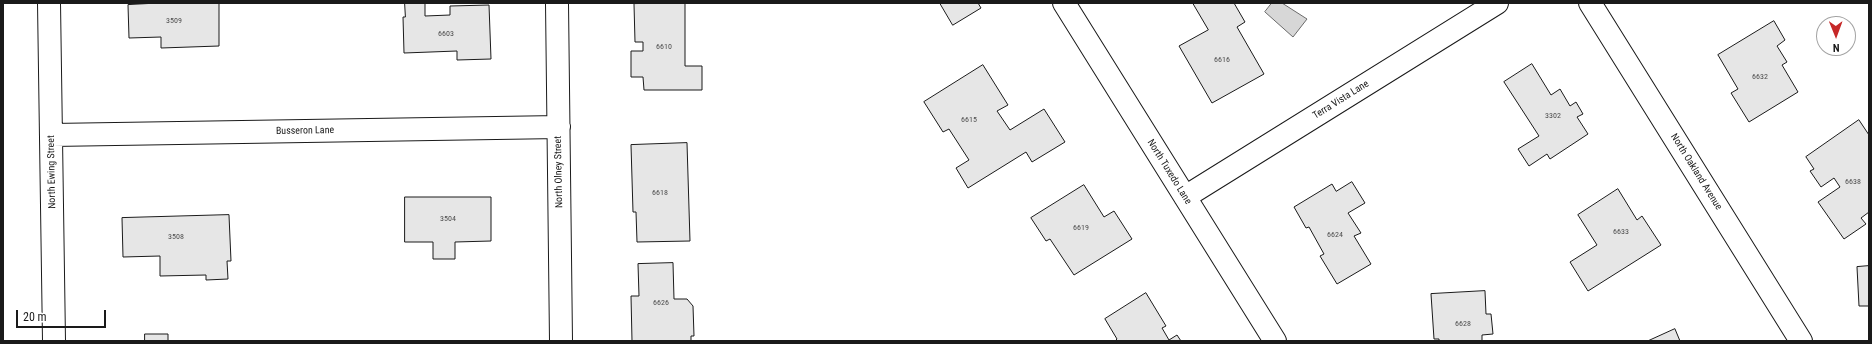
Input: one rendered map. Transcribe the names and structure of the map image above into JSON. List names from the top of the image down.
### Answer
{
  "streets": {
    "street": [
      "Terra Vista Lane",
      "Busseron Lane",
      "North Ewing Street",
      "North Olney Street",
      "North Tuxedo Lane",
      "North Oakland Avenue"
    ]
  },
  "crossings": [
    ["Terra Vista Lane", "North Tuxedo Lane"],
    ["Busseron Lane", "North Ewing Street"],
    ["Busseron Lane", "North Olney Street"]
  ],
  "house_numbers": [
    "3509",
    "6603",
    "6610",
    "6616",
    "6632",
    "3302",
    "6615",
    "6638",
    "6618",
    "3504",
    "6619",
    "6633",
    "6624",
    "3508",
    "6626",
    "6628"
  ],
  "scale_bar": "20 m",
  "north": "bottom"
}
